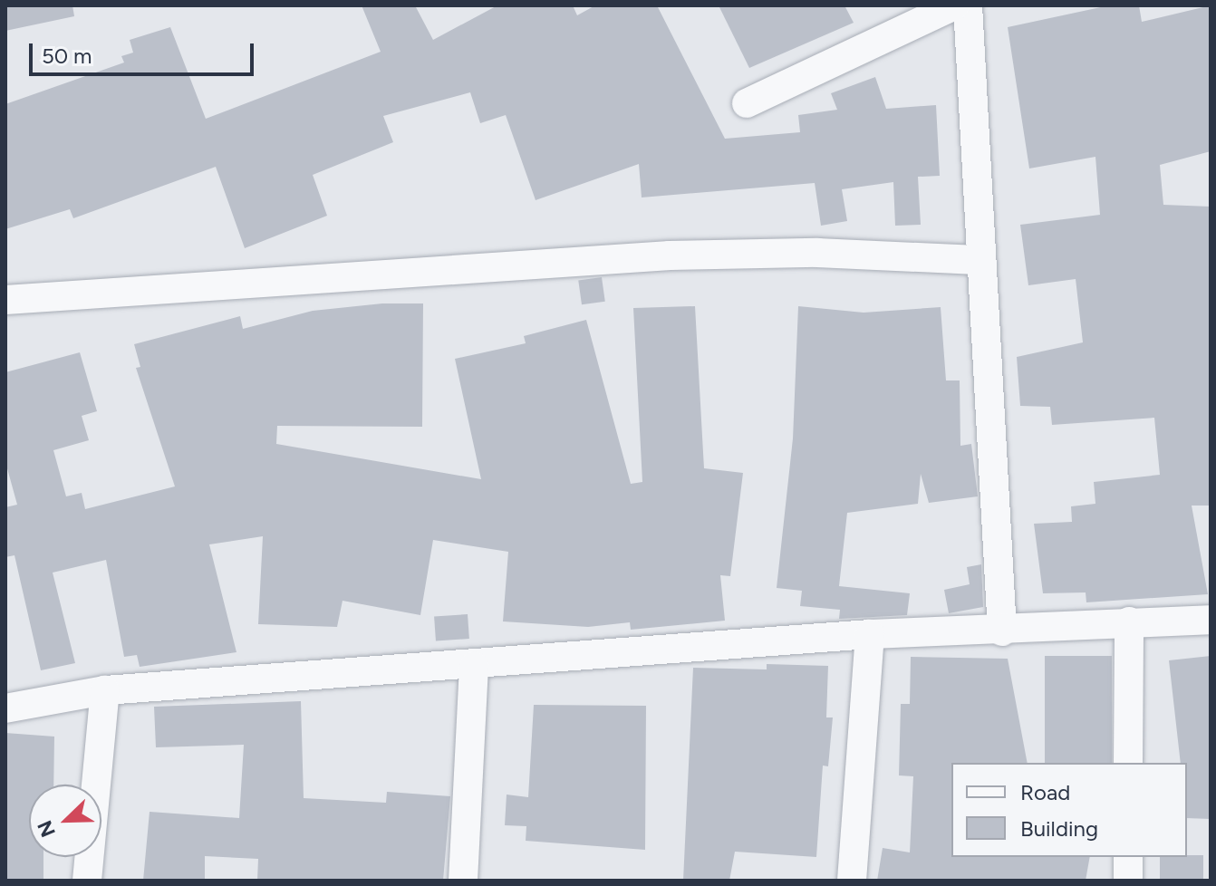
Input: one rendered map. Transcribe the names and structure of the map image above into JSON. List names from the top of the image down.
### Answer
{
  "legend": ["Road", "Building"],
  "scale_bar": "50 m",
  "north": "bottom left"
}
